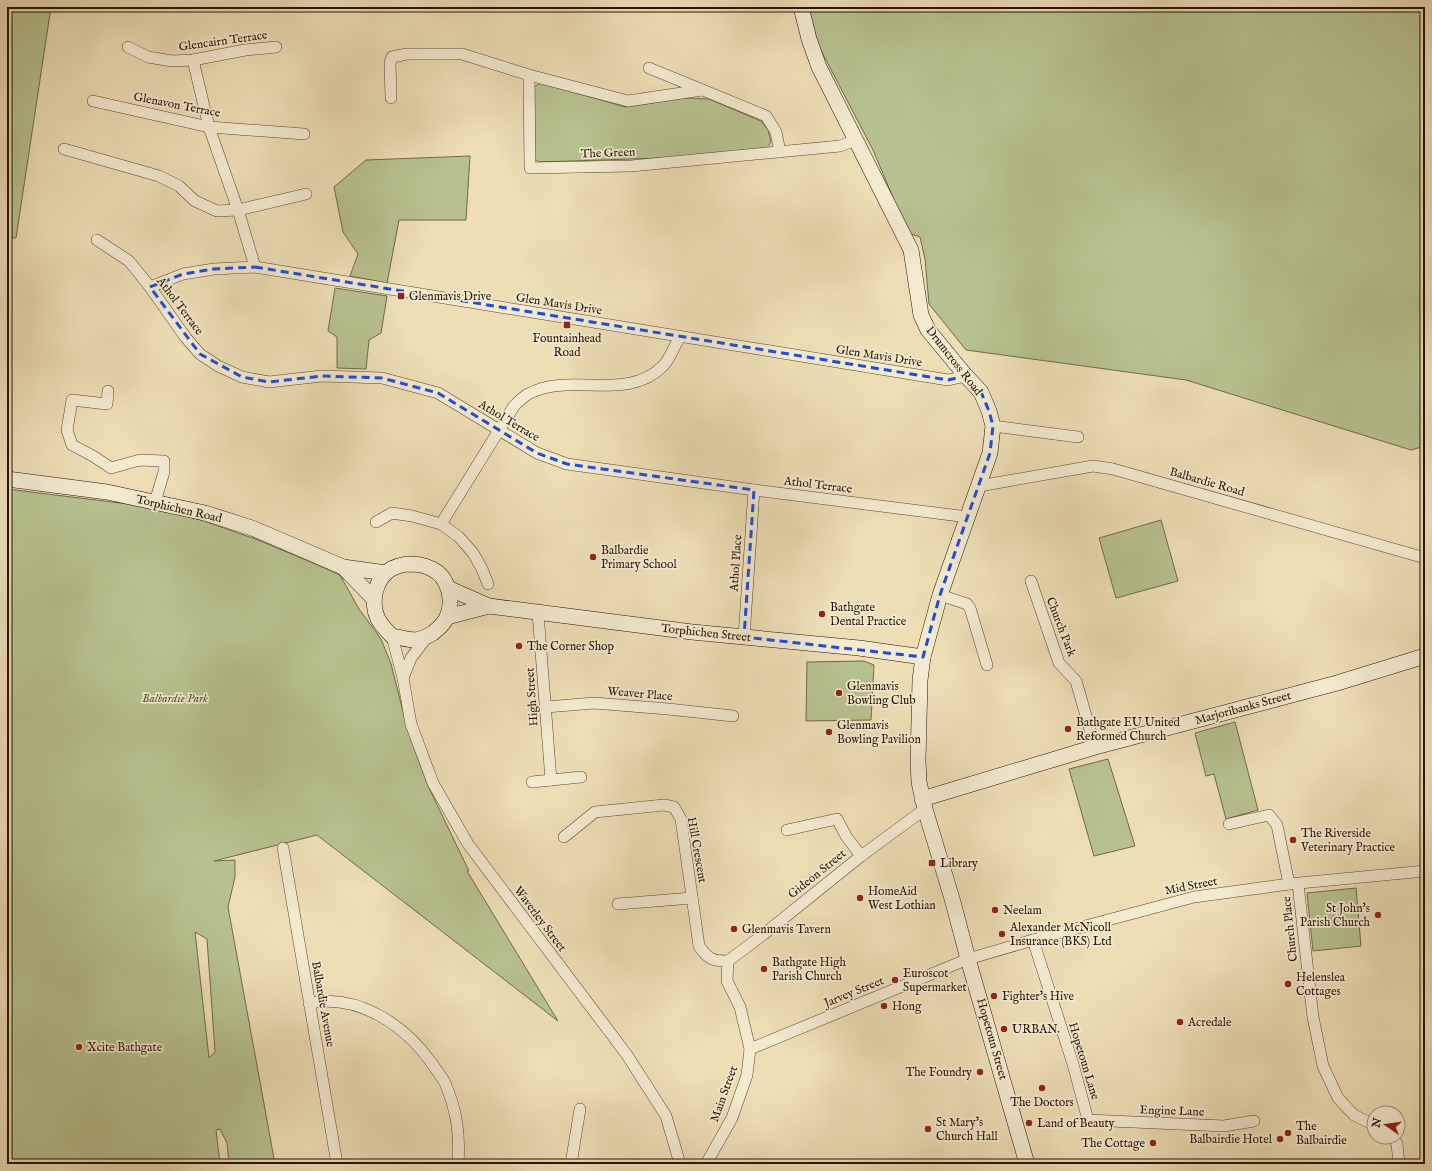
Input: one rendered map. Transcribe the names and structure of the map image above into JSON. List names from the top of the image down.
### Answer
{
  "streets": {
    "main road": [
      "Drumcross Road",
      "Torphichen Road",
      "Torphichen Street",
      "Marjoribanks Street",
      "Hopetoun Street"
    ],
    "street": [
      "Glencairn Terrace",
      "Glenavon Terrace",
      "The Green",
      "Glen Mavis Drive",
      "Athol Terrace",
      "Balbardie Road",
      "Athol Place",
      "Church Park",
      "Weaver Place",
      "High Street",
      "Hill Crescent",
      "Gideon Street",
      "Mid Street",
      "Waverley Street",
      "Church Place",
      "Jarvey Street",
      "Balbardie Avenue",
      "Hopetoun Lane",
      "Main Street",
      "Engine Lane"
    ]
  },
  "crossings": [
    ["The Green", "Drumcross Road"],
    ["Glen Mavis Drive", "Athol Terrace"],
    ["Glen Mavis Drive", "Drumcross Road"],
    ["Athol Terrace", "Drumcross Road"],
    ["Athol Terrace", "Athol Place"],
    ["Drumcross Road", "Balbardie Road"],
    ["Drumcross Road", "Torphichen Street"],
    ["Drumcross Road", "Marjoribanks Street"],
    ["Drumcross Road", "Gideon Street"],
    ["Drumcross Road", "Hopetoun Street"],
    ["Athol Place", "Torphichen Street"],
    ["Church Park", "Marjoribanks Street"],
    ["Torphichen Street", "High Street"],
    ["Torphichen Street", "Waverley Street"],
    ["Weaver Place", "High Street"],
    ["Marjoribanks Street", "Gideon Street"],
    ["Marjoribanks Street", "Hopetoun Street"],
    ["Hill Crescent", "Gideon Street"],
    ["Hill Crescent", "Main Street"],
    ["Gideon Street", "Hopetoun Street"],
    ["Gideon Street", "Main Street"],
    ["Mid Street", "Church Place"],
    ["Mid Street", "Jarvey Street"],
    ["Mid Street", "Hopetoun Street"],
    ["Mid Street", "Hopetoun Lane"],
    ["Jarvey Street", "Hopetoun Street"],
    ["Jarvey Street", "Main Street"],
    ["Hopetoun Lane", "Engine Lane"]
  ],
  "parks": ["Balbardie Park"],
  "places": {
    "transit": ["Glenmavis Drive", "Fountainhead Road", "Library"],
    "other": [
      "Balbardie Primary School",
      "Bathgate Dental Practice",
      "The Corner Shop",
      "Glenmavis Bowling Club",
      "Bathgate EU United Reformed Church",
      "Glenmavis Bowling Pavilion",
      "The Riverside Veterinary Practice",
      "HomeAid West Lothian",
      "Neelam",
      "St John's Parish Church",
      "Glenmavis Tavern",
      "Alexander McNicoll Insurance (BKS) Ltd",
      "Bathgate High Parish Church",
      "Euroscot Supermarket",
      "Helenslea Cottages",
      "Fighter's Hive",
      "Hong",
      "Acredale",
      "URBAN.",
      "Xcite Bathgate",
      "The Foundry",
      "The Doctors",
      "Land of Beauty",
      "St Mary's Church Hall",
      "The Balbairdie",
      "Balbairdie Hotel",
      "The Cottage"
    ]
  },
  "north": "left"
}
